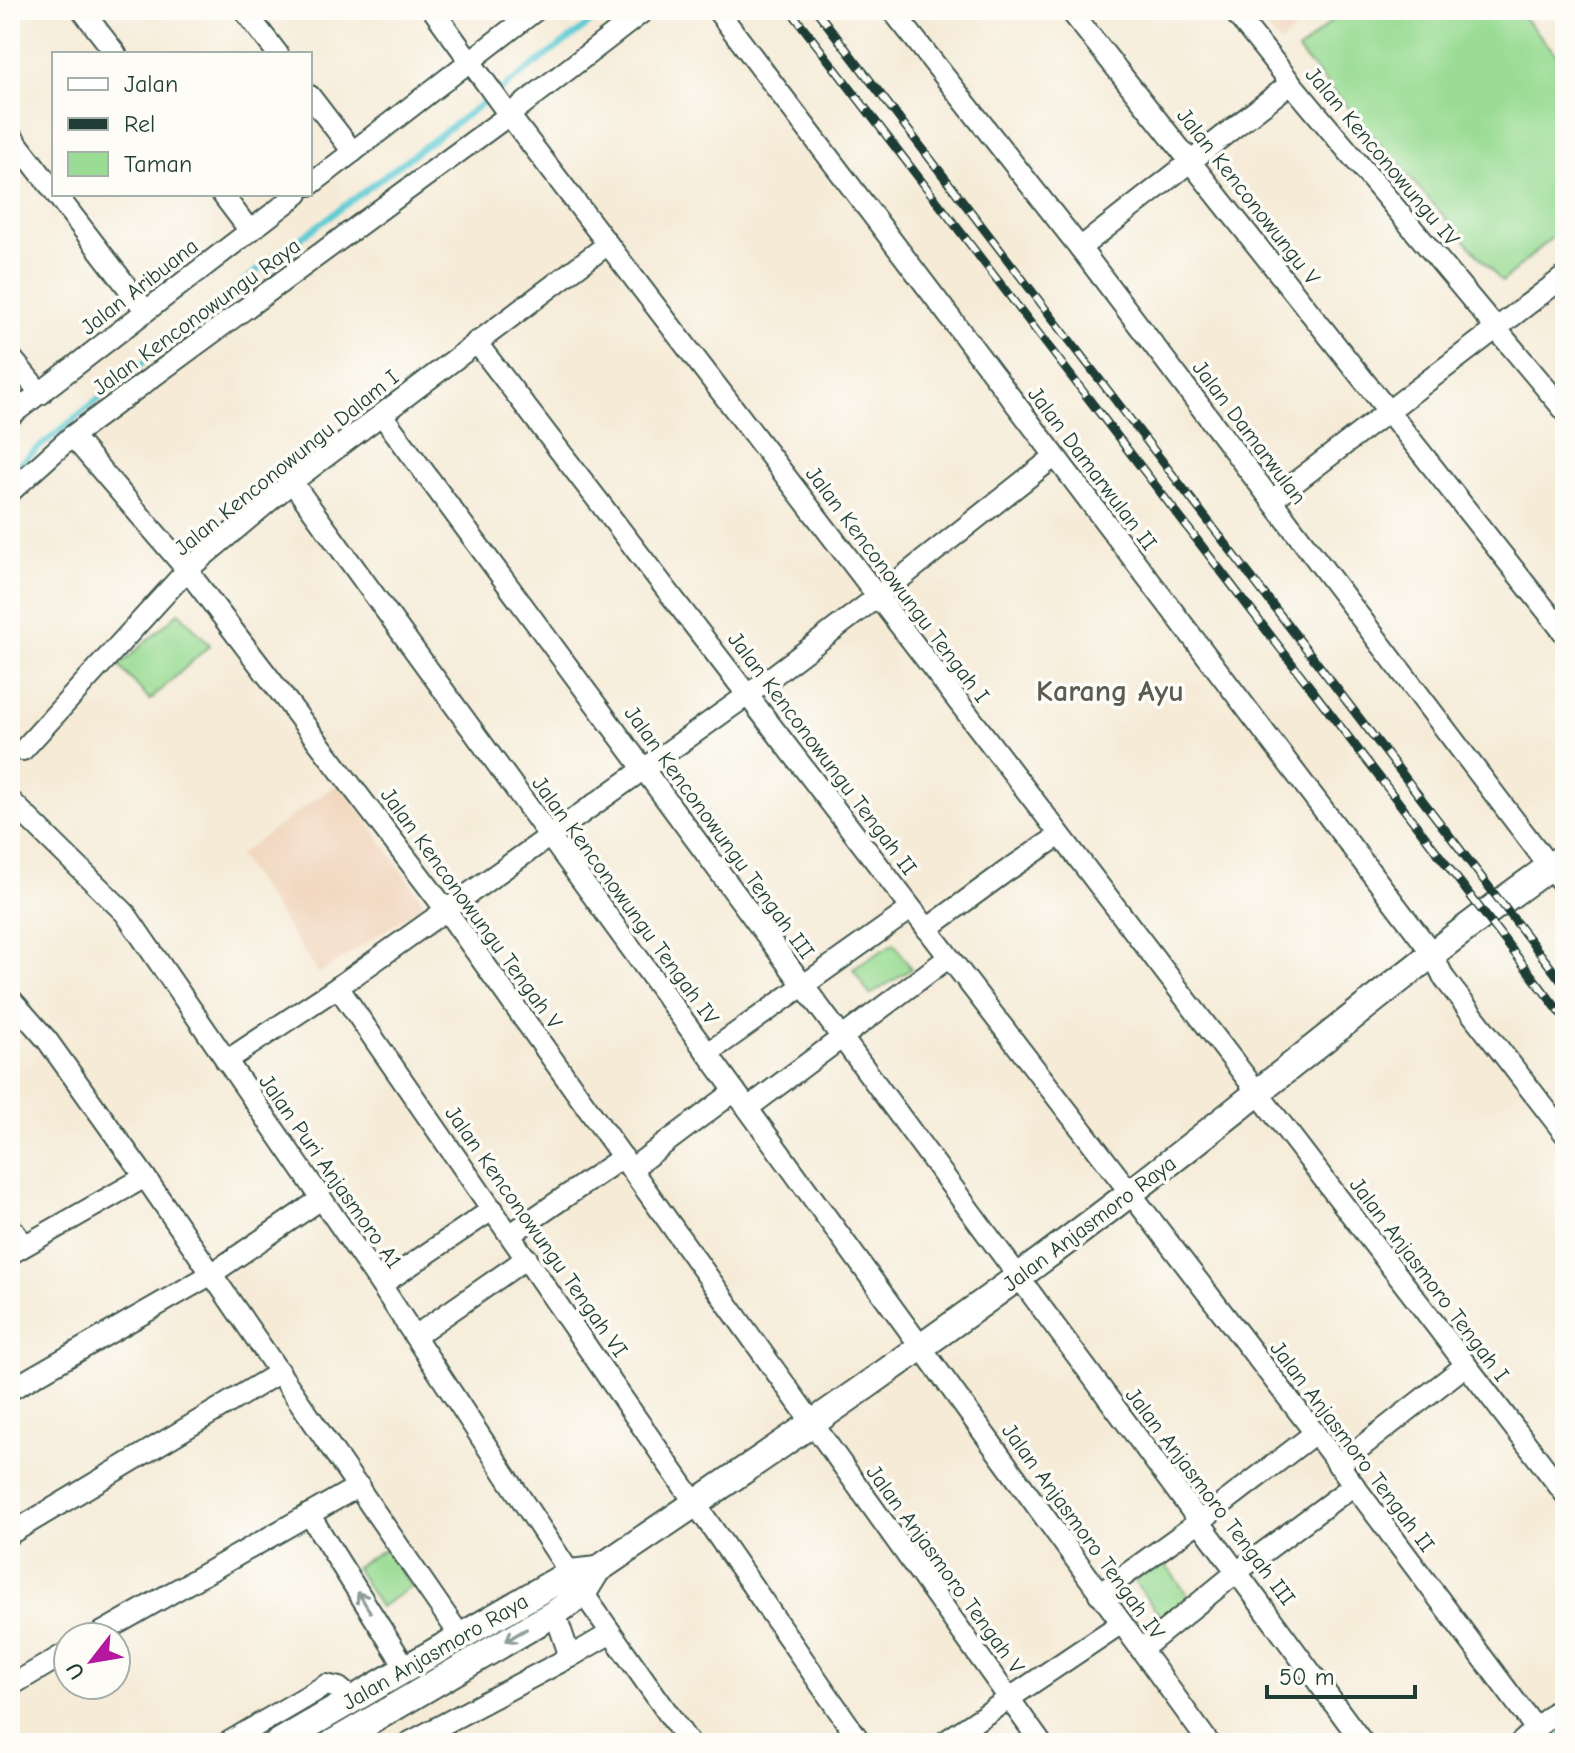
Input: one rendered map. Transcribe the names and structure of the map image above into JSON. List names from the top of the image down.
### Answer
{
  "streets": {
    "street": [
      "Jalan Kenconowungu IV",
      "Jalan Kenconowungu V",
      "Jalan Aribuana",
      "Jalan Kenconowungu Raya",
      "Jalan Damarwulan",
      "Jalan Kenconowungu Dalam I",
      "Jalan Damarwulan II",
      "Jalan Kenconowungu Tengah I",
      "Jalan Kenconowungu Tengah II",
      "Jalan Kenconowungu Tengah III",
      "Jalan Kenconowungu Tengah IV",
      "Jalan Kenconowungu Tengah V",
      "Jalan Puri Anjasmoro A1",
      "Jalan Anjasmoro Raya",
      "Jalan Kenconowungu Tengah VI",
      "Jalan Anjasmoro Tengah I",
      "Jalan Anjasmoro Tengah II",
      "Jalan Anjasmoro Tengah III",
      "Jalan Anjasmoro Tengah IV",
      "Jalan Anjasmoro Tengah V"
    ]
  },
  "crossings": [
    ["Jalan Kenconowungu Raya", "Jalan Kenconowungu Tengah I"],
    ["Jalan Kenconowungu Raya", "Jalan Kenconowungu Tengah V"],
    ["Jalan Damarwulan", "Jalan Anjasmoro Raya"],
    ["Jalan Kenconowungu Dalam I", "Jalan Kenconowungu Tengah I"],
    ["Jalan Kenconowungu Dalam I", "Jalan Kenconowungu Tengah II"],
    ["Jalan Kenconowungu Dalam I", "Jalan Kenconowungu Tengah III"],
    ["Jalan Kenconowungu Dalam I", "Jalan Kenconowungu Tengah IV"],
    ["Jalan Kenconowungu Dalam I", "Jalan Kenconowungu Tengah V"],
    ["Jalan Damarwulan II", "Jalan Anjasmoro Raya"],
    ["Jalan Kenconowungu Tengah I", "Jalan Anjasmoro Raya"],
    ["Jalan Kenconowungu Tengah I", "Jalan Anjasmoro Tengah I"],
    ["Jalan Kenconowungu Tengah II", "Jalan Anjasmoro Raya"],
    ["Jalan Kenconowungu Tengah II", "Jalan Anjasmoro Tengah II"],
    ["Jalan Kenconowungu Tengah III", "Jalan Anjasmoro Raya"],
    ["Jalan Kenconowungu Tengah III", "Jalan Anjasmoro Tengah III"],
    ["Jalan Kenconowungu Tengah IV", "Jalan Anjasmoro Raya"],
    ["Jalan Kenconowungu Tengah IV", "Jalan Anjasmoro Tengah IV"],
    ["Jalan Kenconowungu Tengah V", "Jalan Anjasmoro Raya"],
    ["Jalan Kenconowungu Tengah V", "Jalan Anjasmoro Tengah V"],
    ["Jalan Puri Anjasmoro A1", "Jalan Anjasmoro Raya"],
    ["Jalan Anjasmoro Raya", "Jalan Kenconowungu Tengah VI"],
    ["Jalan Anjasmoro Raya", "Jalan Anjasmoro Tengah I"],
    ["Jalan Anjasmoro Raya", "Jalan Anjasmoro Tengah II"],
    ["Jalan Anjasmoro Raya", "Jalan Anjasmoro Tengah III"],
    ["Jalan Anjasmoro Raya", "Jalan Anjasmoro Tengah IV"],
    ["Jalan Anjasmoro Raya", "Jalan Anjasmoro Tengah V"]
  ],
  "districts": ["Karang Ayu"],
  "legend": ["Jalan", "Rel", "Taman"],
  "scale_bar": "50 m",
  "north": "bottom left"
}
